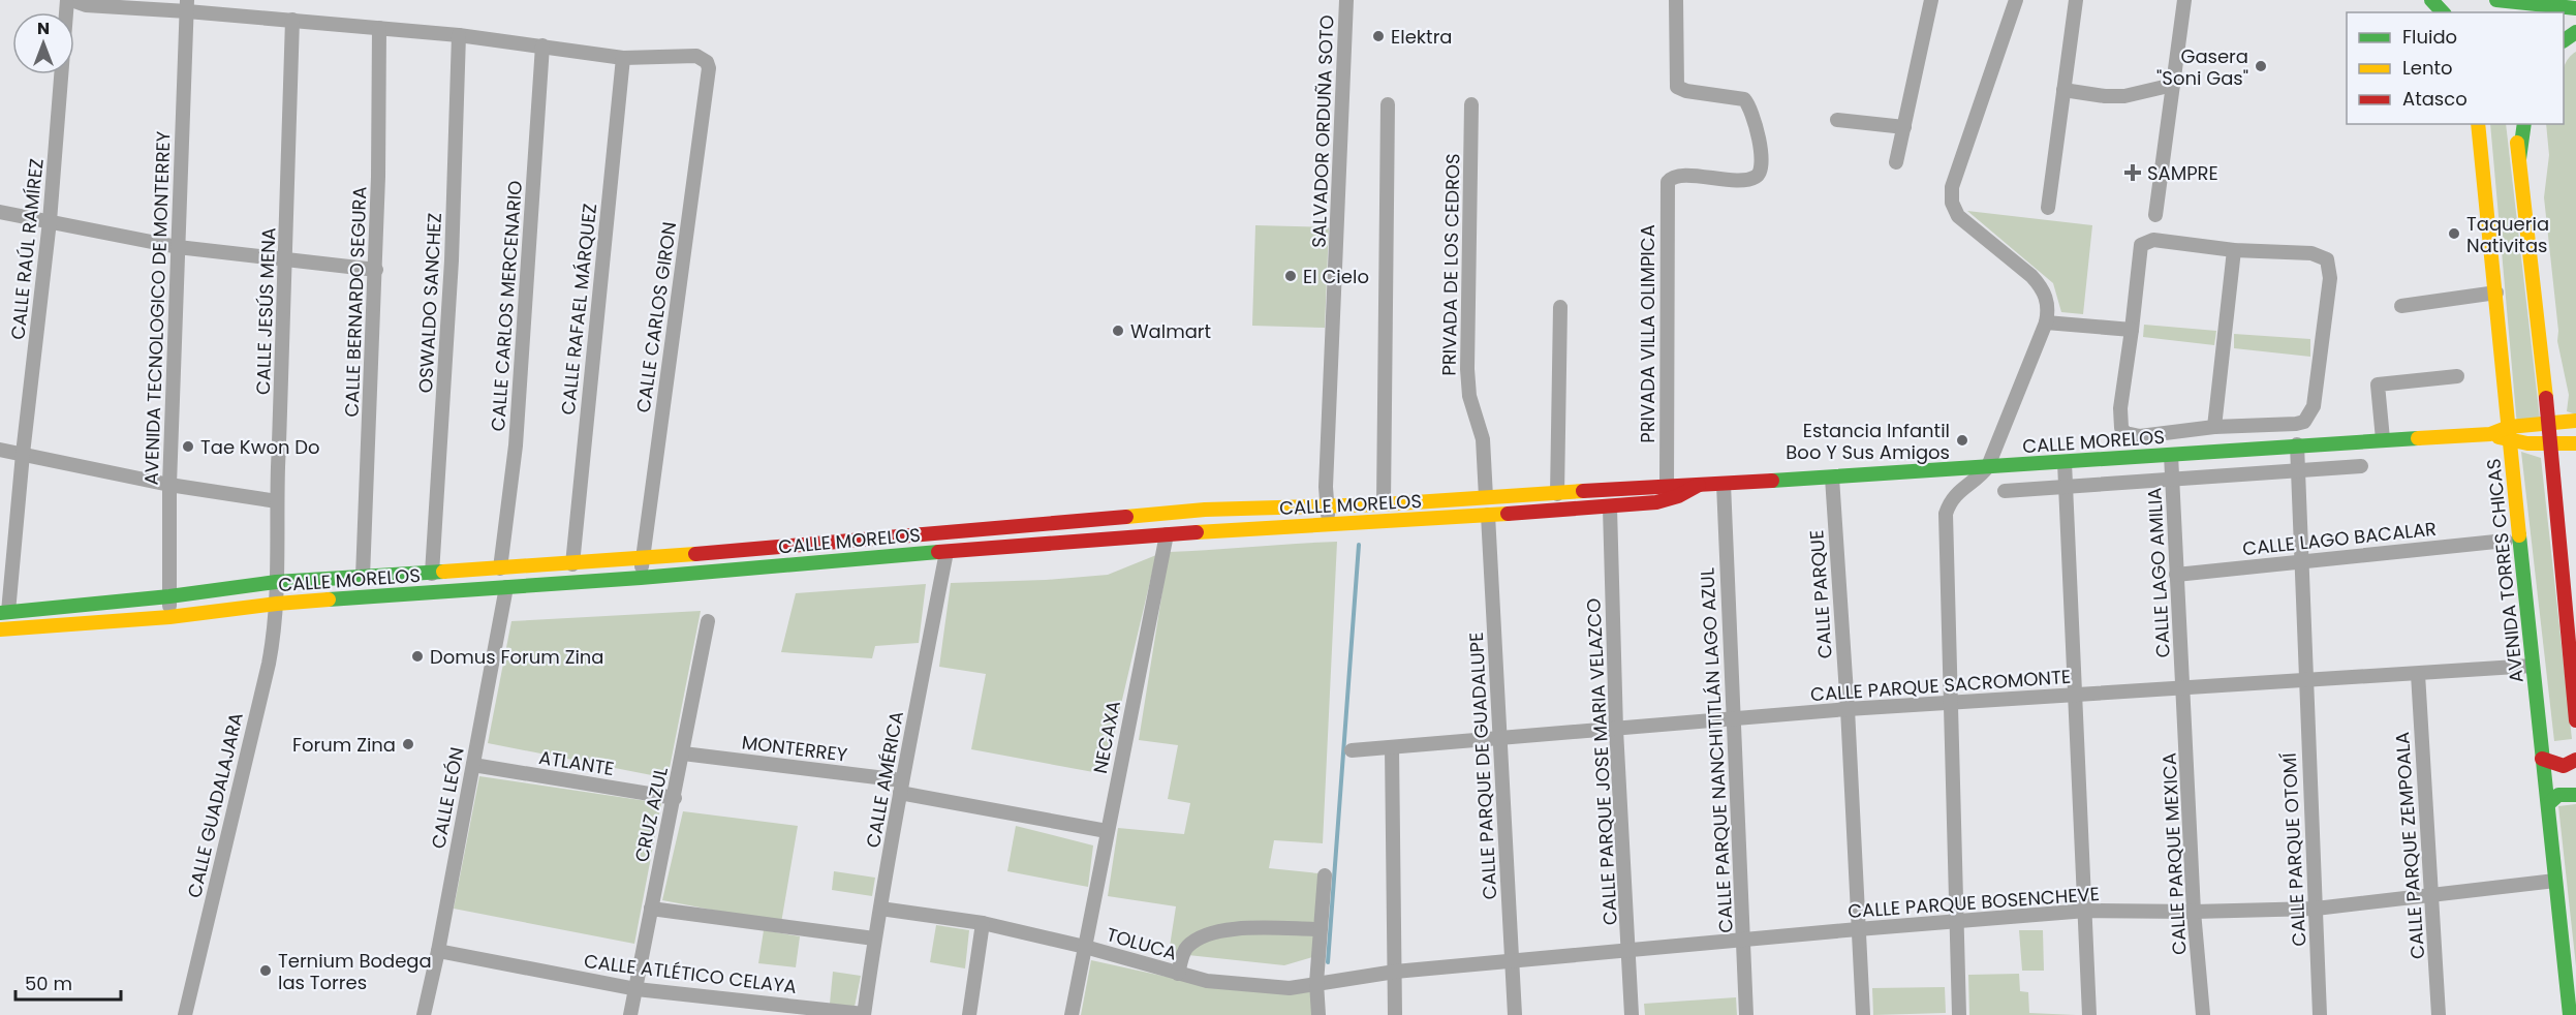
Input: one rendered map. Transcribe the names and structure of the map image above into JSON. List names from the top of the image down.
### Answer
{
  "streets": {
    "main road": ["CALLE MORELOS", "AVENIDA TORRES CHICAS"],
    "street": [
      "SALVADOR ORDUÑA SOTO",
      "CALLE RAÚL RAMÍREZ",
      "PRIVADA DE LOS CEDROS",
      "CALLE BERNARDO SEGURA",
      "OSWALDO SANCHEZ",
      "CALLE CARLOS MERCENARIO",
      "AVENIDA TECNOLOGICO DE MONTERREY",
      "CALLE RAFAEL MÁRQUEZ",
      "CALLE JESÚS MENA",
      "CALLE CARLOS GIRON",
      "PRIVADA VILLA OLIMPICA",
      "CALLE LAGO BACALAR",
      "CALLE LAGO AMILIA",
      "CALLE PARQUE",
      "CALLE PARQUE SACROMONTE",
      "NECAXA",
      "MONTERREY",
      "CALLE PARQUE NANCHITITLÁN LAGO AZUL",
      "CALLE PARQUE JOSE MARIA VELAZCO",
      "ATLANTE",
      "CALLE PARQUE DE GUADALUPE",
      "CALLE AMÉRICA",
      "CALLE LEÓN",
      "CALLE GUADALAJARA",
      "CRUZ AZUL",
      "CALLE PARQUE ZEMPOALA",
      "CALLE PARQUE OTOMÍ",
      "CALLE PARQUE MEXICA",
      "CALLE PARQUE BOSENCHEVE",
      "TOLUCA",
      "CALLE ATLÉTICO CELAYA"
    ]
  },
  "crossings": [
    ["SALVADOR ORDUÑA SOTO", "CALLE MORELOS"],
    ["CALLE RAÚL RAMÍREZ", "CALLE MORELOS"],
    ["PRIVADA DE LOS CEDROS", "CALLE MORELOS"],
    ["CALLE BERNARDO SEGURA", "CALLE MORELOS"],
    ["OSWALDO SANCHEZ", "CALLE MORELOS"],
    ["CALLE CARLOS MERCENARIO", "CALLE MORELOS"],
    ["AVENIDA TECNOLOGICO DE MONTERREY", "CALLE MORELOS"],
    ["CALLE RAFAEL MÁRQUEZ", "CALLE CARLOS GIRON"],
    ["CALLE RAFAEL MÁRQUEZ", "CALLE MORELOS"],
    ["CALLE JESÚS MENA", "CALLE MORELOS"],
    ["CALLE JESÚS MENA", "CALLE GUADALAJARA"],
    ["CALLE CARLOS GIRON", "CALLE MORELOS"],
    ["PRIVADA VILLA OLIMPICA", "CALLE MORELOS"],
    ["CALLE MORELOS", "AVENIDA TORRES CHICAS"],
    ["CALLE MORELOS", "CALLE LAGO AMILIA"],
    ["CALLE MORELOS", "CALLE PARQUE"],
    ["CALLE MORELOS", "NECAXA"],
    ["CALLE MORELOS", "CALLE PARQUE NANCHITITLÁN LAGO AZUL"],
    ["CALLE MORELOS", "CALLE PARQUE JOSE MARIA VELAZCO"],
    ["CALLE MORELOS", "CALLE PARQUE DE GUADALUPE"],
    ["CALLE MORELOS", "CALLE AMÉRICA"],
    ["CALLE MORELOS", "CALLE LEÓN"],
    ["CALLE MORELOS", "CALLE GUADALAJARA"],
    ["CALLE MORELOS", "CALLE PARQUE OTOMÍ"],
    ["CALLE LAGO BACALAR", "CALLE LAGO AMILIA"],
    ["CALLE LAGO BACALAR", "CALLE PARQUE OTOMÍ"],
    ["AVENIDA TORRES CHICAS", "CALLE PARQUE SACROMONTE"],
    ["AVENIDA TORRES CHICAS", "CALLE PARQUE BOSENCHEVE"],
    ["CALLE LAGO AMILIA", "CALLE PARQUE SACROMONTE"],
    ["CALLE LAGO AMILIA", "CALLE PARQUE MEXICA"],
    ["CALLE PARQUE", "CALLE PARQUE SACROMONTE"],
    ["CALLE PARQUE", "CALLE PARQUE BOSENCHEVE"],
    ["CALLE PARQUE SACROMONTE", "CALLE PARQUE NANCHITITLÁN LAGO AZUL"],
    ["CALLE PARQUE SACROMONTE", "CALLE PARQUE JOSE MARIA VELAZCO"],
    ["CALLE PARQUE SACROMONTE", "CALLE PARQUE DE GUADALUPE"],
    ["CALLE PARQUE SACROMONTE", "CALLE PARQUE ZEMPOALA"],
    ["CALLE PARQUE SACROMONTE", "CALLE PARQUE OTOMÍ"],
    ["CALLE PARQUE SACROMONTE", "CALLE PARQUE MEXICA"],
    ["NECAXA", "MONTERREY"],
    ["NECAXA", "TOLUCA"],
    ["MONTERREY", "CALLE AMÉRICA"],
    ["MONTERREY", "CRUZ AZUL"],
    ["CALLE PARQUE NANCHITITLÁN LAGO AZUL", "CALLE PARQUE BOSENCHEVE"],
    ["CALLE PARQUE JOSE MARIA VELAZCO", "CALLE PARQUE BOSENCHEVE"],
    ["ATLANTE", "CALLE LEÓN"],
    ["ATLANTE", "CRUZ AZUL"],
    ["CALLE PARQUE DE GUADALUPE", "CALLE PARQUE BOSENCHEVE"],
    ["CALLE AMÉRICA", "TOLUCA"],
    ["CALLE AMÉRICA", "CALLE ATLÉTICO CELAYA"],
    ["CALLE LEÓN", "CALLE ATLÉTICO CELAYA"],
    ["CRUZ AZUL", "CALLE ATLÉTICO CELAYA"],
    ["CALLE PARQUE ZEMPOALA", "CALLE PARQUE BOSENCHEVE"],
    ["CALLE PARQUE OTOMÍ", "CALLE PARQUE BOSENCHEVE"],
    ["CALLE PARQUE MEXICA", "CALLE PARQUE BOSENCHEVE"],
    ["CALLE PARQUE BOSENCHEVE", "TOLUCA"]
  ],
  "places": {
    "other": [
      "Elektra",
      "Gasera \"Soni Gas\"",
      "Taqueria Nativitas",
      "El Cielo",
      "Walmart",
      "Estancia Infantil Boo Y Sus Amigos",
      "Tae Kwon Do",
      "Domus Forum Zina",
      "Forum Zina",
      "Ternium Bodega las Torres"
    ],
    "health": ["SAMPRE"]
  },
  "legend": ["Fluido", "Lento", "Atasco"],
  "scale_bar": "50 m",
  "north": "top"
}
